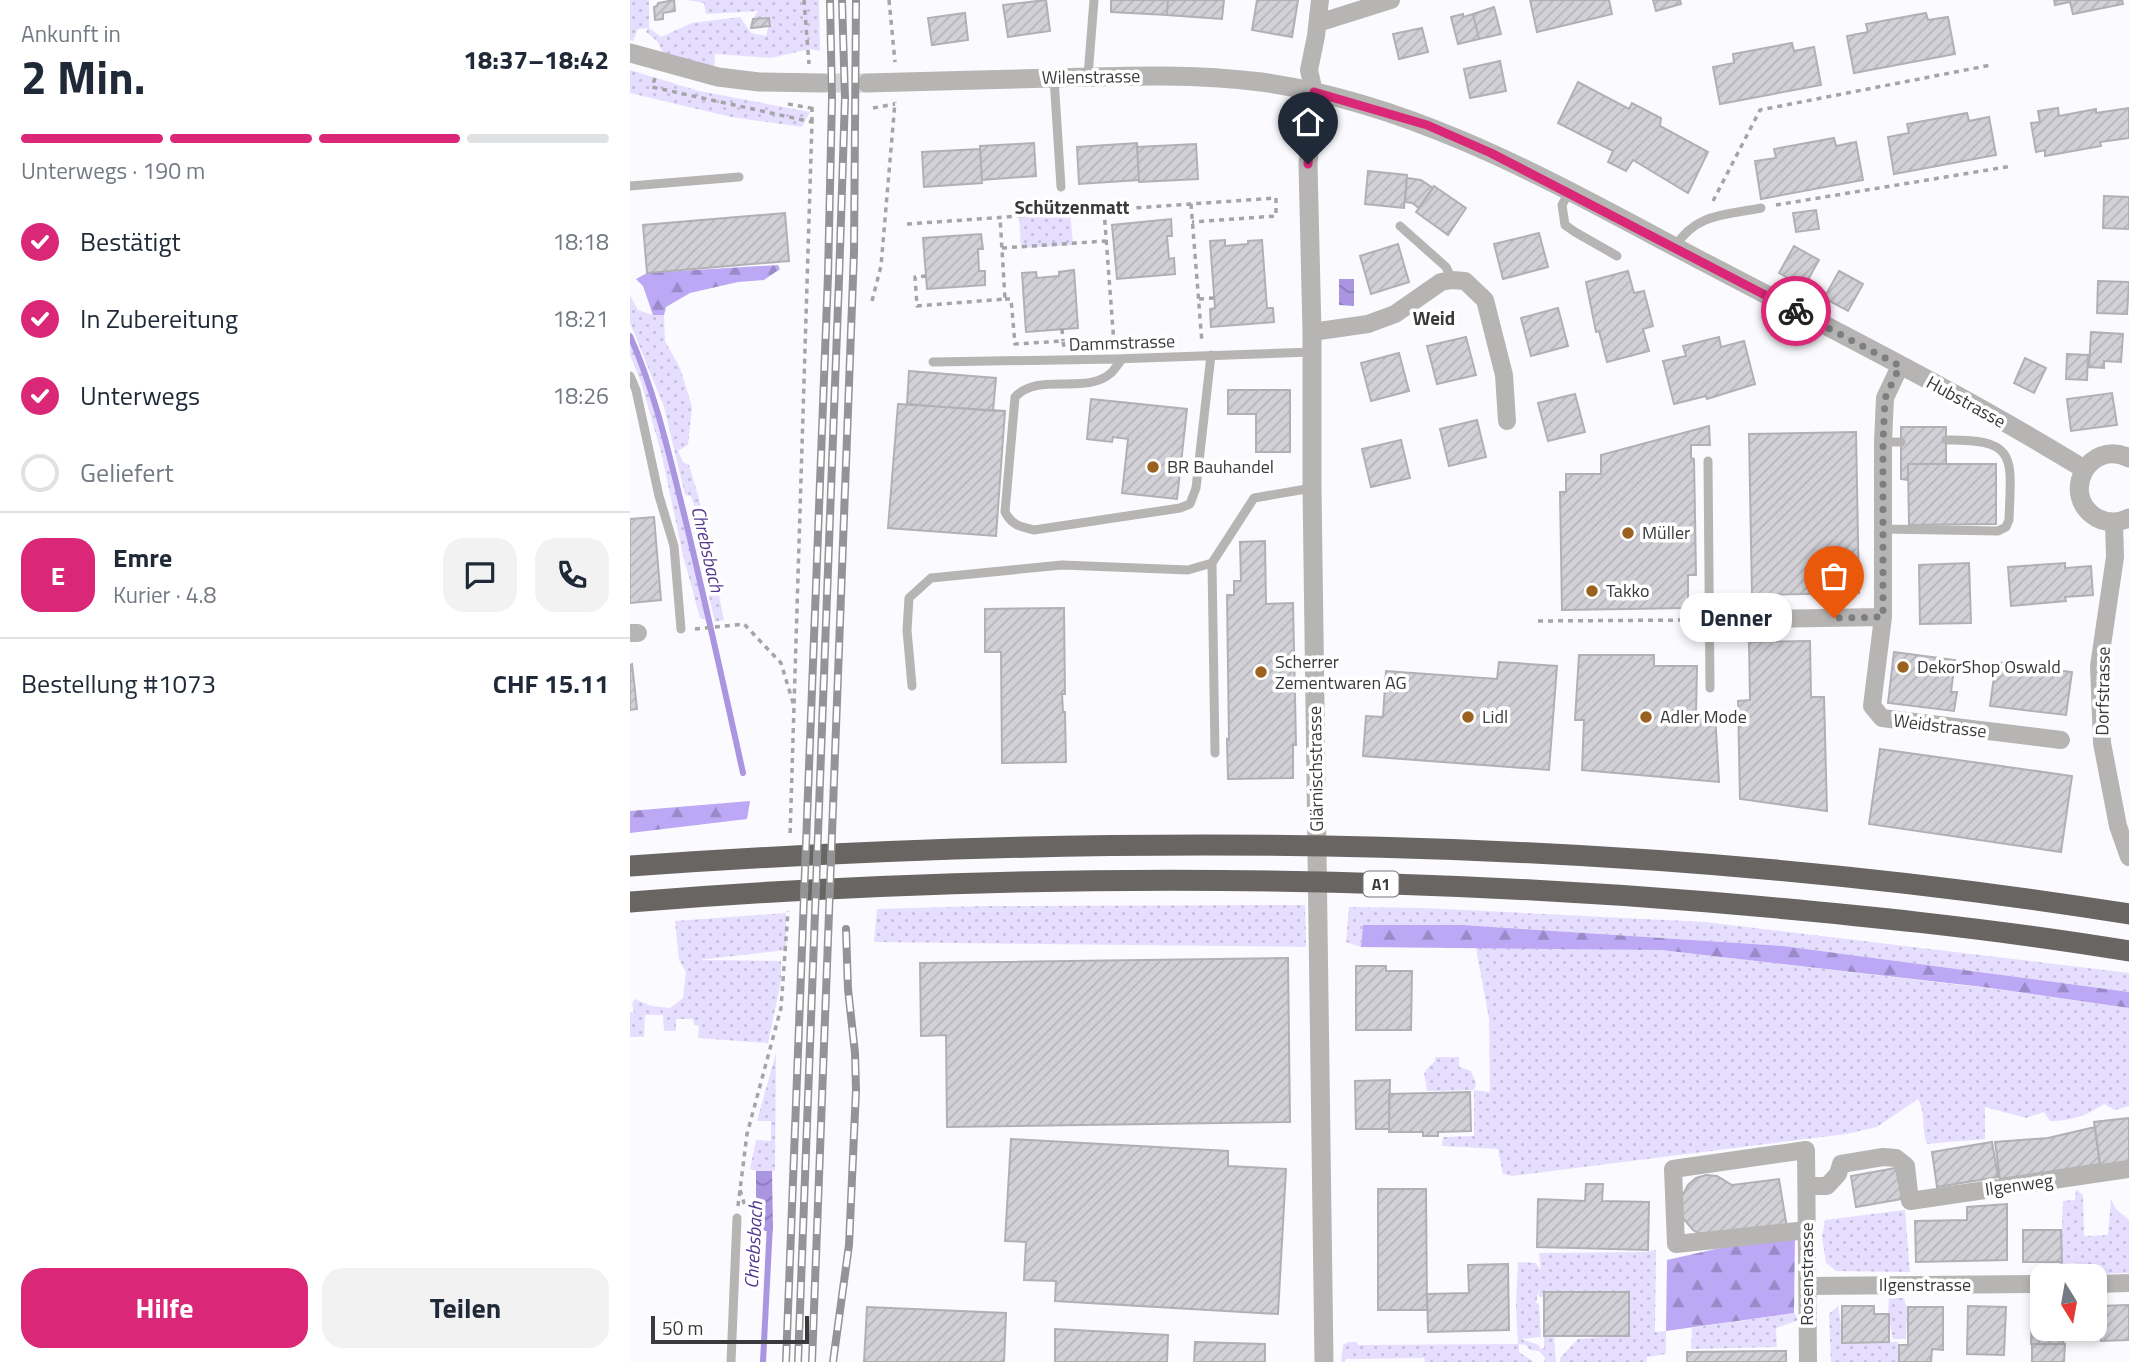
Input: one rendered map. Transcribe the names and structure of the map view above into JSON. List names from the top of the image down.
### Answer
{
  "streets": {
    "highway": ["A1"],
    "street": [
      "Wilenstrasse",
      "Hubstrasse",
      "Dorfstrasse",
      "Weidstrasse",
      "Glärnischstrasse",
      "Ilgenweg",
      "Rosenstrasse",
      "Ilgenstrasse"
    ],
    "lane": ["Dammstrasse"]
  },
  "crossings": [
    ["Wilenstrasse", "Hubstrasse"],
    ["Wilenstrasse", "Glärnischstrasse"],
    ["Dammstrasse", "Glärnischstrasse"],
    ["Hubstrasse", "Weidstrasse"],
    ["Hubstrasse", "Glärnischstrasse"],
    ["Ilgenweg", "Rosenstrasse"],
    ["Rosenstrasse", "Ilgenstrasse"]
  ],
  "districts": ["Schützenmatt", "Weid"],
  "water": ["Chrebsbach"],
  "places": [
    "BR Bauhandel",
    "Müller",
    "Takko",
    "Denner",
    "DekorShop Oswald",
    "Scherrer Zementwaren AG",
    "Lidl",
    "Adler Mode"
  ],
  "scale_bar": "50 m",
  "north": "bottom",
  "page": {
    "heading": ["2 Min.", "Ankunft in", "18:37–18:42"],
    "panel": [
      "Emre",
      "Kurier · 4.8",
      "Bestellung #1073",
      "CHF 15.11"
    ],
    "bar": "Unterwegs · 190 m",
    "list": [
      ["Bestätigt", "18:18"],
      ["In Zubereitung", "18:21"],
      ["Unterwegs", "18:26"],
      "Geliefert"
    ],
    "round": "E",
    "bubble": "Denner",
    "buttons": ["Hilfe", "Teilen"],
    "scale": "50 m"
  }
}
